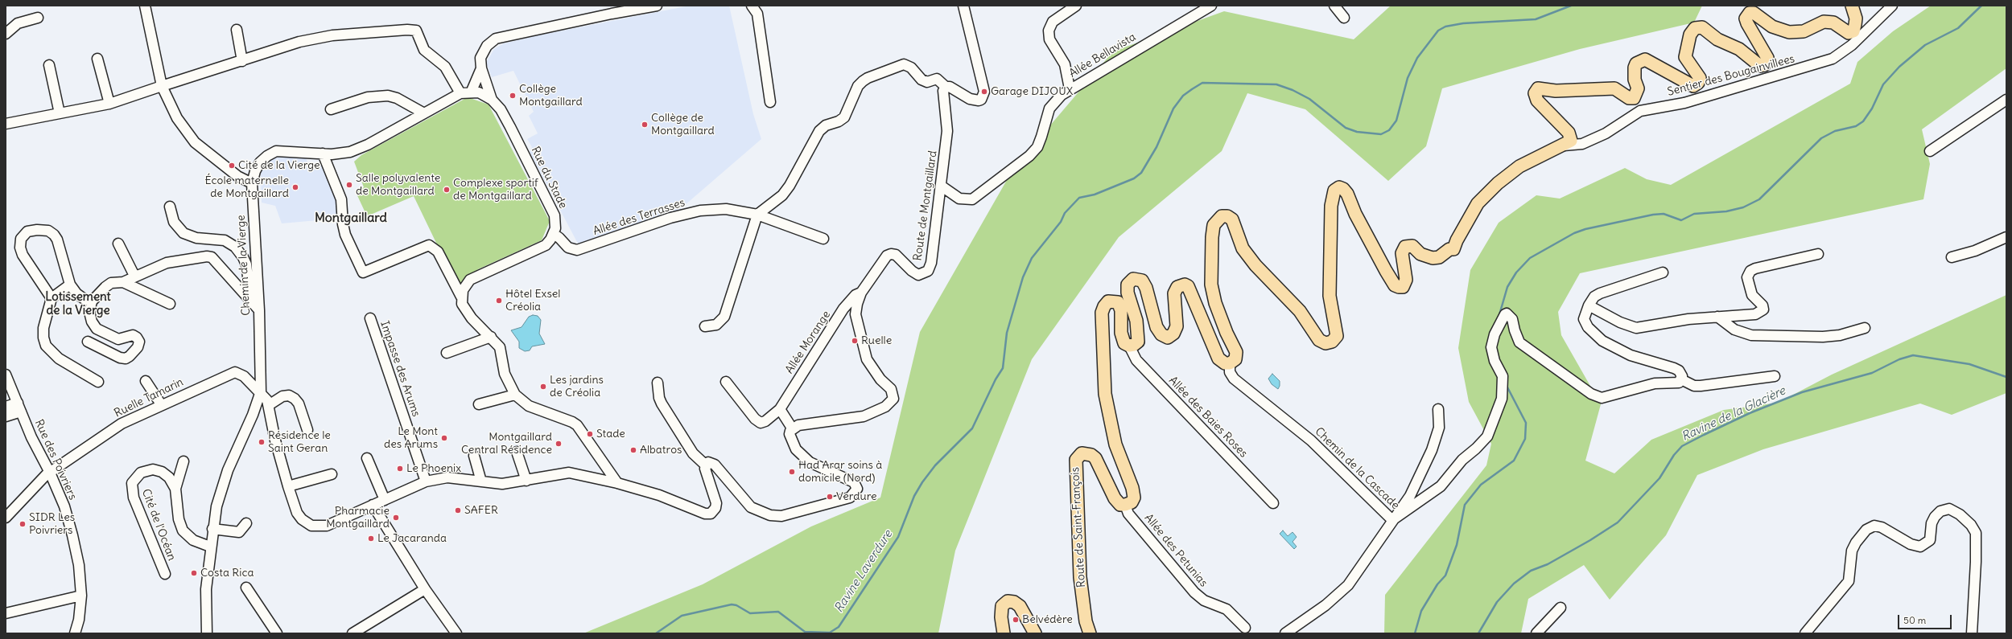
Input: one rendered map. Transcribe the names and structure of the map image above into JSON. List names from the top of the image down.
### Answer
{
  "streets": {
    "main road": ["Route de Saint-François"],
    "street": [
      "Allée Bellavista",
      "Sentier des Bougainvillees",
      "Rue du Stade",
      "Route de Montgaillard",
      "Allée des Terrasses",
      "Chemin de la Vierge",
      "Allée Morange",
      "Impasse des Arums",
      "Ruelle Tamarin",
      "Allée des Baies Roses",
      "Rue des Poivriers",
      "Chemin de la Cascade",
      "Cité de l'Océan",
      "Allée des Petunias"
    ]
  },
  "crossings": [
    ["Allée Bellavista", "Route de Montgaillard"],
    ["Rue du Stade", "Allée des Terrasses"],
    ["Rue du Stade", "Chemin de la Vierge"],
    ["Route de Montgaillard", "Allée Morange"],
    ["Chemin de la Vierge", "Ruelle Tamarin"],
    ["Ruelle Tamarin", "Rue des Poivriers"],
    ["Route de Saint-François", "Allée des Petunias"]
  ],
  "districts": ["Montgaillard", "Lotissement de la Vierge"],
  "water": ["Ravine de la Glacière", "Ravine Laverdure"],
  "places": [
    "Garage DIJOUX",
    "Collège Montgaillard",
    "Collège de Montgaillard",
    "Cité de la Vierge",
    "Salle polyvalente de Montgaillard",
    "École maternelle de Montgaillard",
    "Complexe sportif de Montgaillard",
    "Hôtel Exsel Créolia",
    "Ruelle",
    "Les jardins de Créolia",
    "Stade",
    "Le Mont des Arums",
    "Résidence le Saint Geran",
    "Montgaillard Central Résidence",
    "Albatros",
    "Le Phoenix",
    "Had Arar soins à domicile (Nord)",
    "Verdure",
    "SAFER",
    "Pharmacie Montgaillard",
    "SIDR Les Poivriers",
    "Le Jacaranda",
    "Costa Rica",
    "Belvédère"
  ],
  "scale_bar": "50 m"
}
